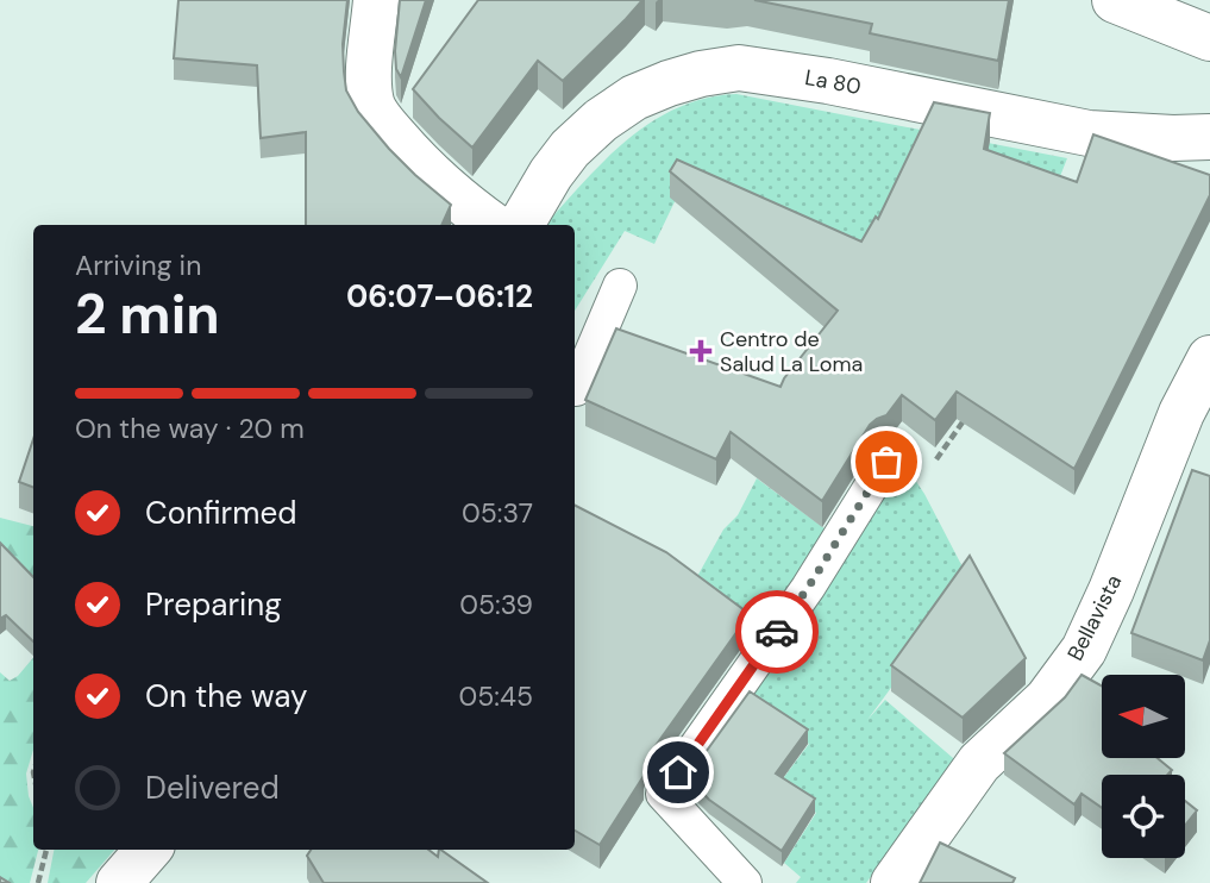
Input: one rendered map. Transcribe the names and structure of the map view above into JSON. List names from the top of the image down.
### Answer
{
  "streets": {
    "street": ["La 80", "Bellavista"]
  },
  "places": {
    "health": ["Centro de Salud La Loma"]
  },
  "north": "left",
  "page": {
    "heading": ["2 min", "Arriving in", "06:07–06:12"],
    "bar": "On the way · 20 m",
    "list": [
      ["Confirmed", "05:37"],
      ["Preparing", "05:39"],
      ["On the way", "05:45"],
      "Delivered"
    ]
  }
}
